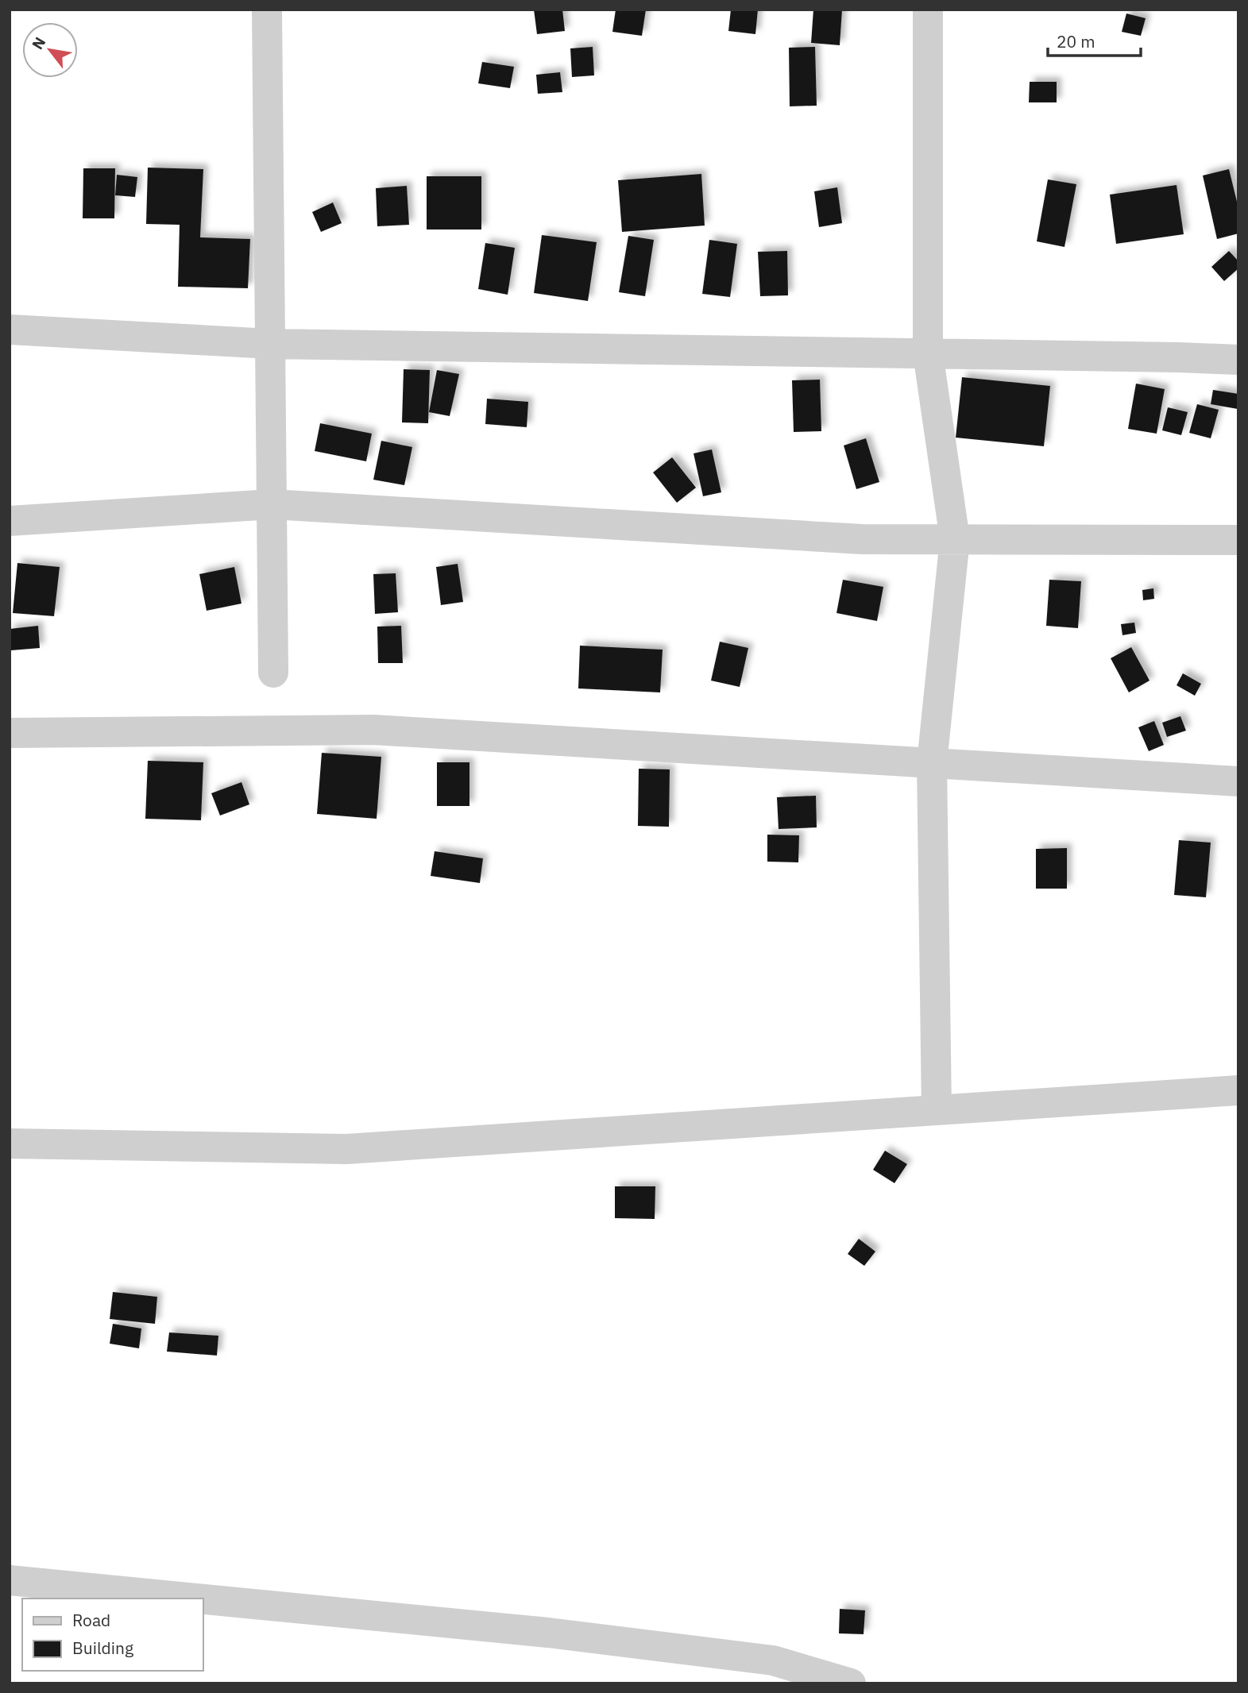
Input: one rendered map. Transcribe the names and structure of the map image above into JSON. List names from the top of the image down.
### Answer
{
  "legend": ["Road", "Building"],
  "scale_bar": "20 m",
  "north": "top left"
}
